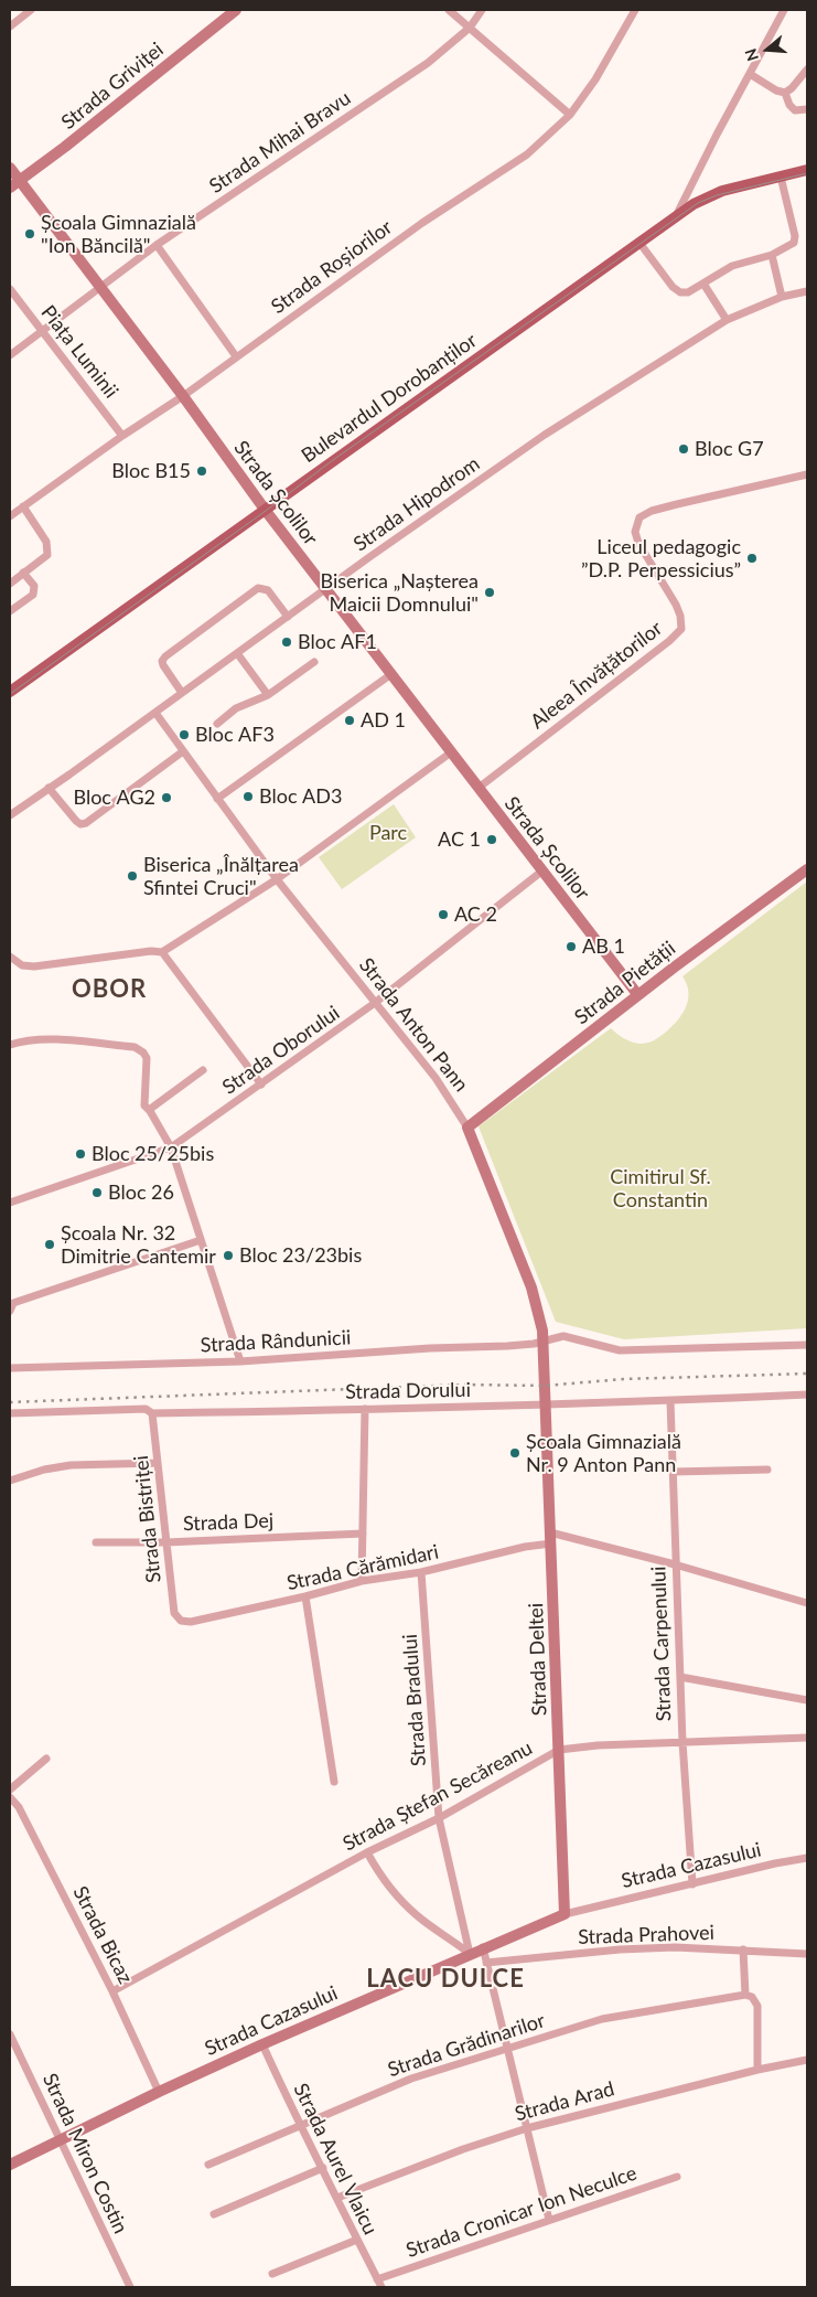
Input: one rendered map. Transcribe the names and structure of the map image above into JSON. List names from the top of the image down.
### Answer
{
  "streets": {
    "main road": ["Bulevardul Dorobanților"],
    "street": [
      "Strada Griviței",
      "Strada Mihai Bravu",
      "Strada Roșiorilor",
      "Piața Luminii",
      "Strada Școlilor",
      "Strada Hipodrom",
      "Aleea Învățătorilor",
      "Strada Pietății",
      "Strada Anton Pann",
      "Strada Oborului",
      "Strada Rândunicii",
      "Strada Dorului",
      "Strada Bistriței",
      "Strada Dej",
      "Strada Cărămidari",
      "Strada Carpenului",
      "Strada Deltei",
      "Strada Bradului",
      "Strada Ștefan Secăreanu",
      "Strada Cazasului",
      "Strada Bicaz",
      "Strada Prahovei",
      "Strada Grădinarilor",
      "Strada Arad",
      "Strada Miron Costin",
      "Strada Aurel Vlaicu",
      "Strada Cronicar Ion Neculce"
    ]
  },
  "crossings": [
    ["Strada Griviței", "Strada Școlilor"],
    ["Strada Mihai Bravu", "Piața Luminii"],
    ["Strada Mihai Bravu", "Strada Școlilor"],
    ["Strada Roșiorilor", "Piața Luminii"],
    ["Strada Roșiorilor", "Strada Școlilor"],
    ["Bulevardul Dorobanților", "Strada Școlilor"],
    ["Strada Școlilor", "Strada Hipodrom"],
    ["Strada Școlilor", "Aleea Învățătorilor"],
    ["Strada Școlilor", "Strada Pietății"],
    ["Strada Școlilor", "Strada Oborului"],
    ["Strada Hipodrom", "Strada Anton Pann"],
    ["Strada Pietății", "Strada Anton Pann"],
    ["Strada Anton Pann", "Strada Oborului"],
    ["Strada Anton Pann", "Strada Rândunicii"],
    ["Strada Anton Pann", "Strada Dorului"],
    ["Strada Anton Pann", "Strada Deltei"],
    ["Strada Dorului", "Strada Bistriței"],
    ["Strada Dorului", "Strada Carpenului"],
    ["Strada Dorului", "Strada Deltei"],
    ["Strada Bistriței", "Strada Dej"],
    ["Strada Bistriței", "Strada Cărămidari"],
    ["Strada Cărămidari", "Strada Carpenului"],
    ["Strada Cărămidari", "Strada Deltei"],
    ["Strada Cărămidari", "Strada Bradului"],
    ["Strada Carpenului", "Strada Ștefan Secăreanu"],
    ["Strada Carpenului", "Strada Cazasului"],
    ["Strada Deltei", "Strada Ștefan Secăreanu"],
    ["Strada Deltei", "Strada Cazasului"],
    ["Strada Bradului", "Strada Ștefan Secăreanu"],
    ["Strada Bradului", "Strada Cazasului"],
    ["Strada Ștefan Secăreanu", "Strada Bicaz"],
    ["Strada Cazasului", "Strada Bicaz"],
    ["Strada Cazasului", "Strada Miron Costin"],
    ["Strada Cazasului", "Strada Aurel Vlaicu"],
    ["Strada Grădinarilor", "Strada Aurel Vlaicu"],
    ["Strada Arad", "Strada Aurel Vlaicu"],
    ["Strada Aurel Vlaicu", "Strada Cronicar Ion Neculce"]
  ],
  "districts": ["OBOR", "LACU DULCE"],
  "parks": ["Parc", "Cimitirul Sf. Constantin"],
  "places": [
    "Școala Gimnazială \"Ion Băncilă\"",
    "Bloc G7",
    "Bloc B15",
    "Liceul pedagogic ”D.P. Perpessicius”",
    "Biserica „Nașterea Maicii Domnului\"",
    "Bloc AF1",
    "AD 1",
    "Bloc AF3",
    "Bloc AD3",
    "Bloc AG2",
    "AC 1",
    "Biserica „Înălțarea Sfintei Cruci\"",
    "AC 2",
    "AB 1",
    "Bloc 25/25bis",
    "Bloc 26",
    "Școala Nr. 32 Dimitrie Cantemir",
    "Bloc 23/23bis",
    "Școala Gimnazială Nr. 9 Anton Pann"
  ],
  "north": "left"
}
